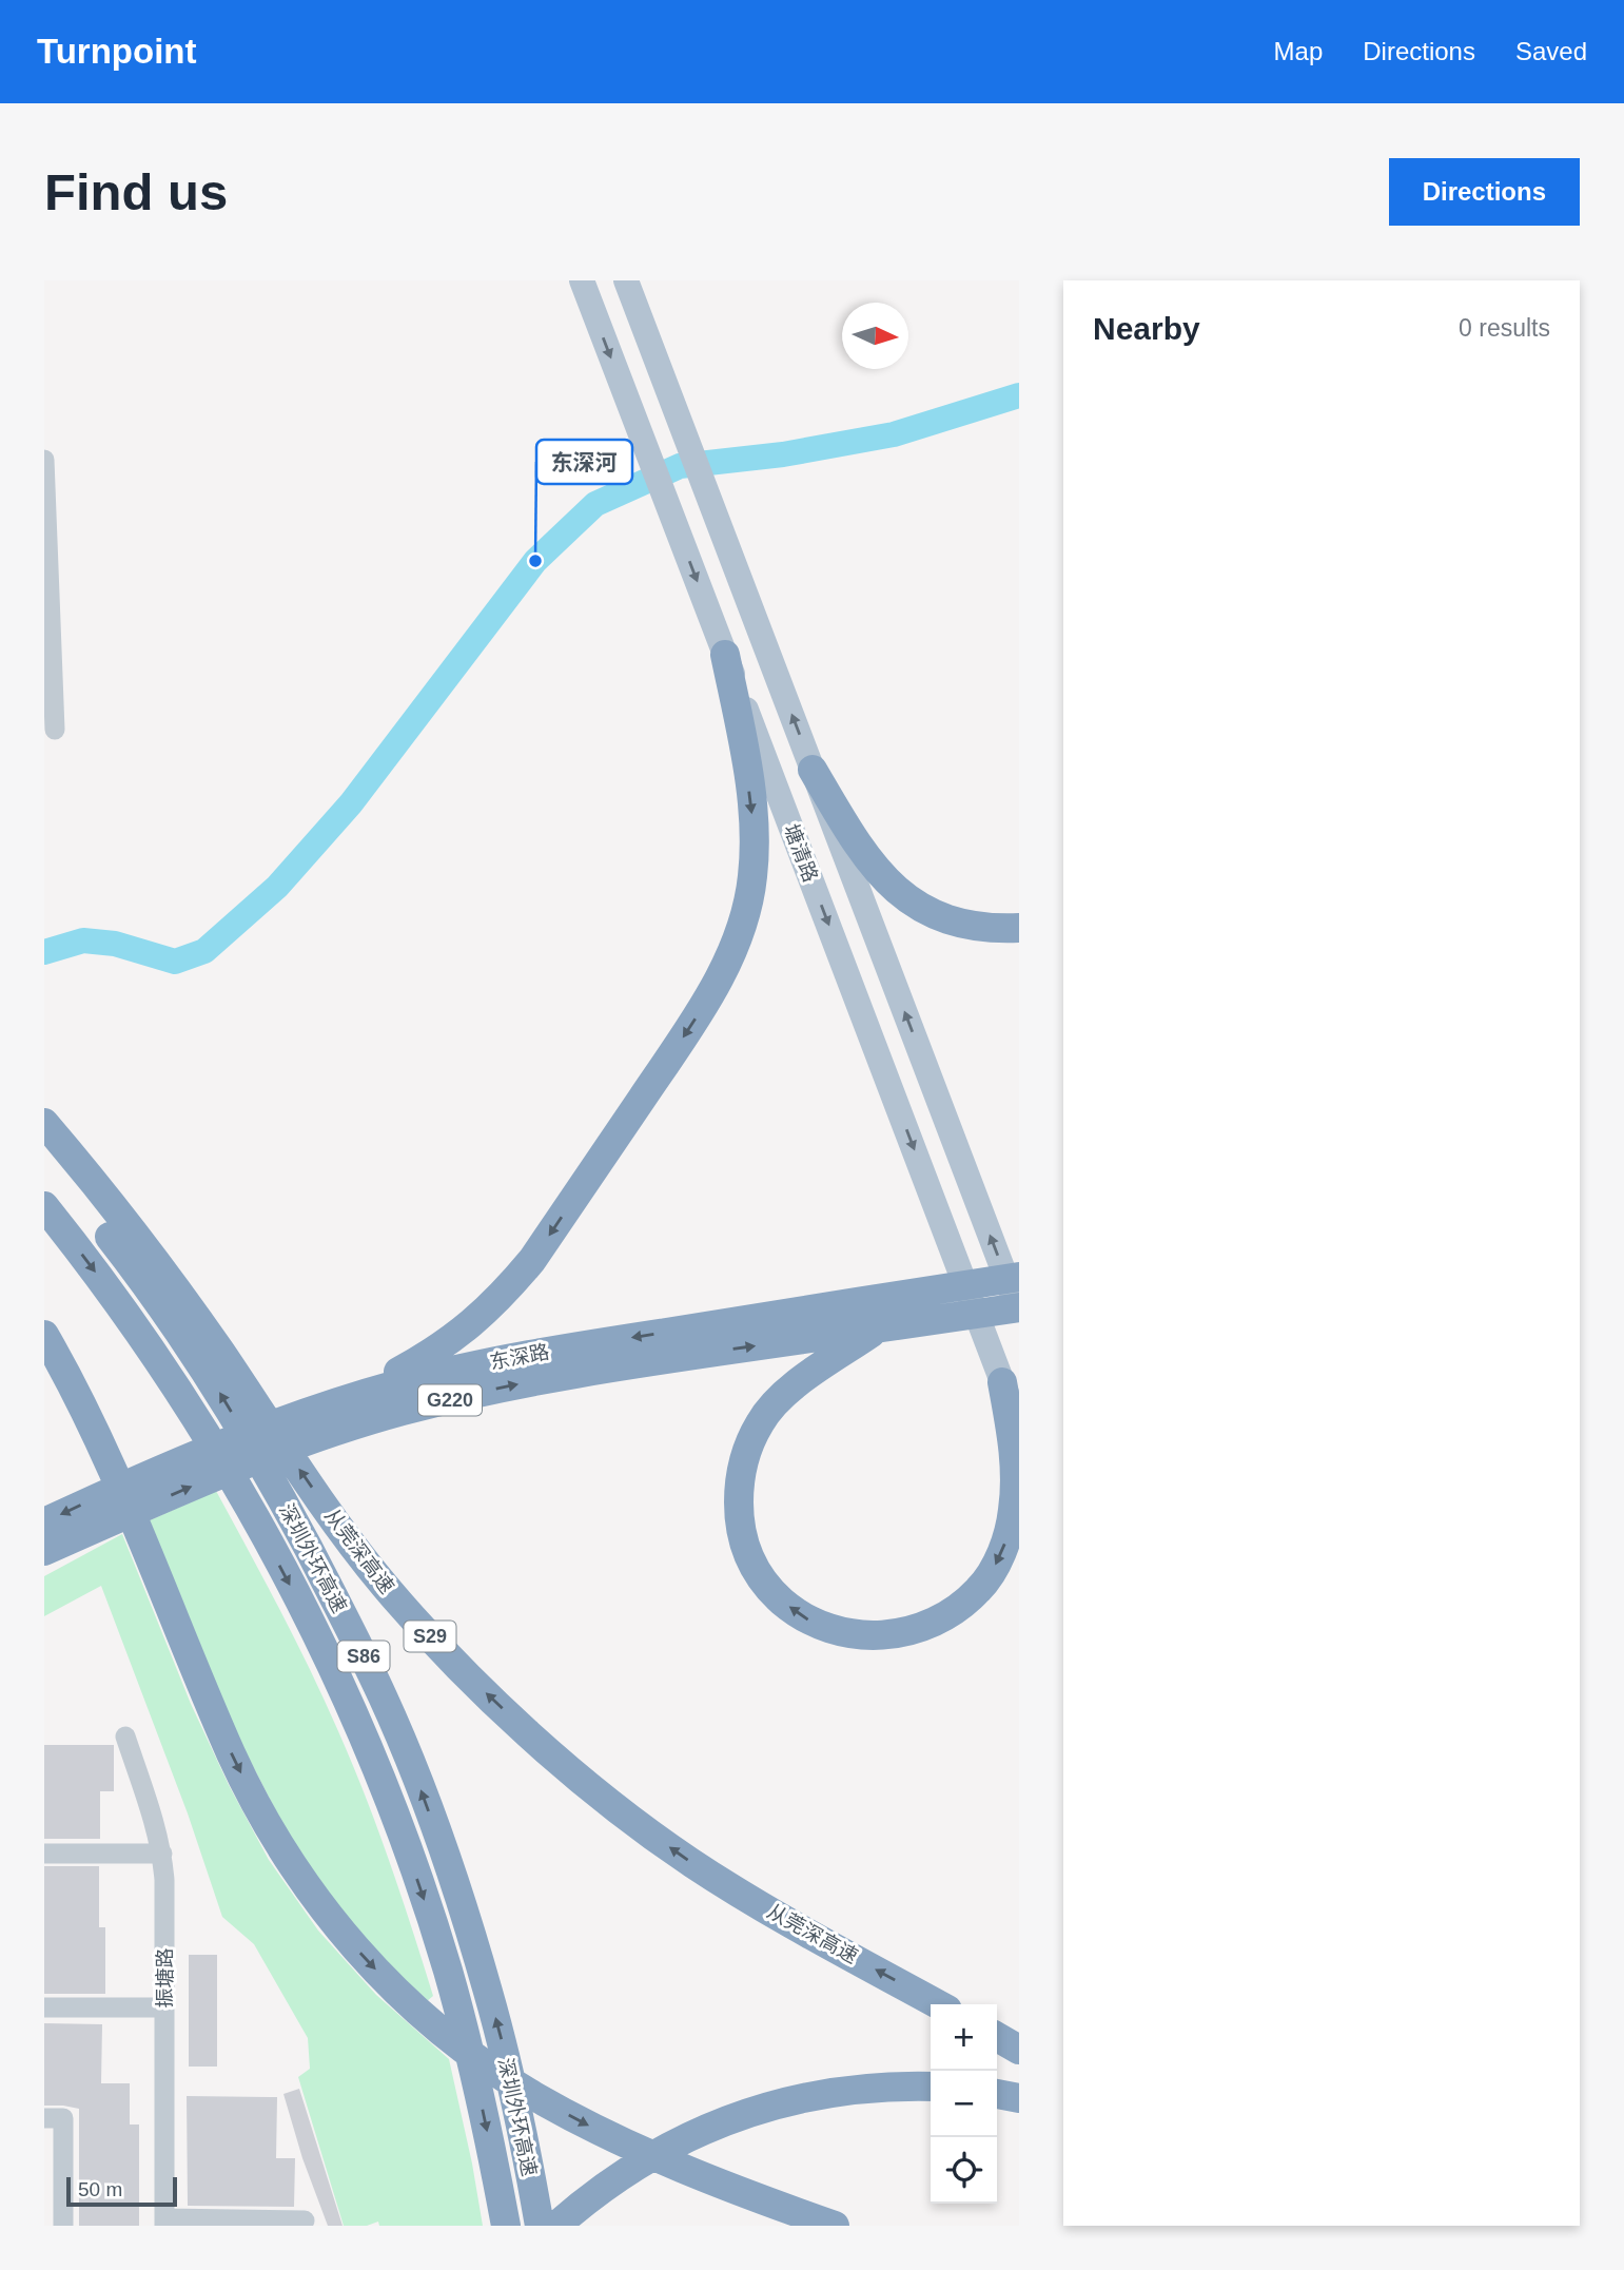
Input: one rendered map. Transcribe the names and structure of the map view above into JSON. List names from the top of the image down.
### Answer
{
  "streets": {
    "highway": [
      "东深路",
      "G220",
      "从莞深高速",
      "深圳外环高速",
      "S29",
      "S86"
    ],
    "main road": ["塘清路"],
    "street": ["振塘路"]
  },
  "places": ["东深河"],
  "scale_bar": "50 m",
  "north": "right",
  "page": {
    "header": "Turnpoint",
    "nav": ["Map", "Directions", "Saved"],
    "buttons": "Directions",
    "title": "Find us",
    "heading": ["Nearby", "0 results"],
    "map_buttons": ["+", "−"],
    "scale": "50 m"
  }
}
